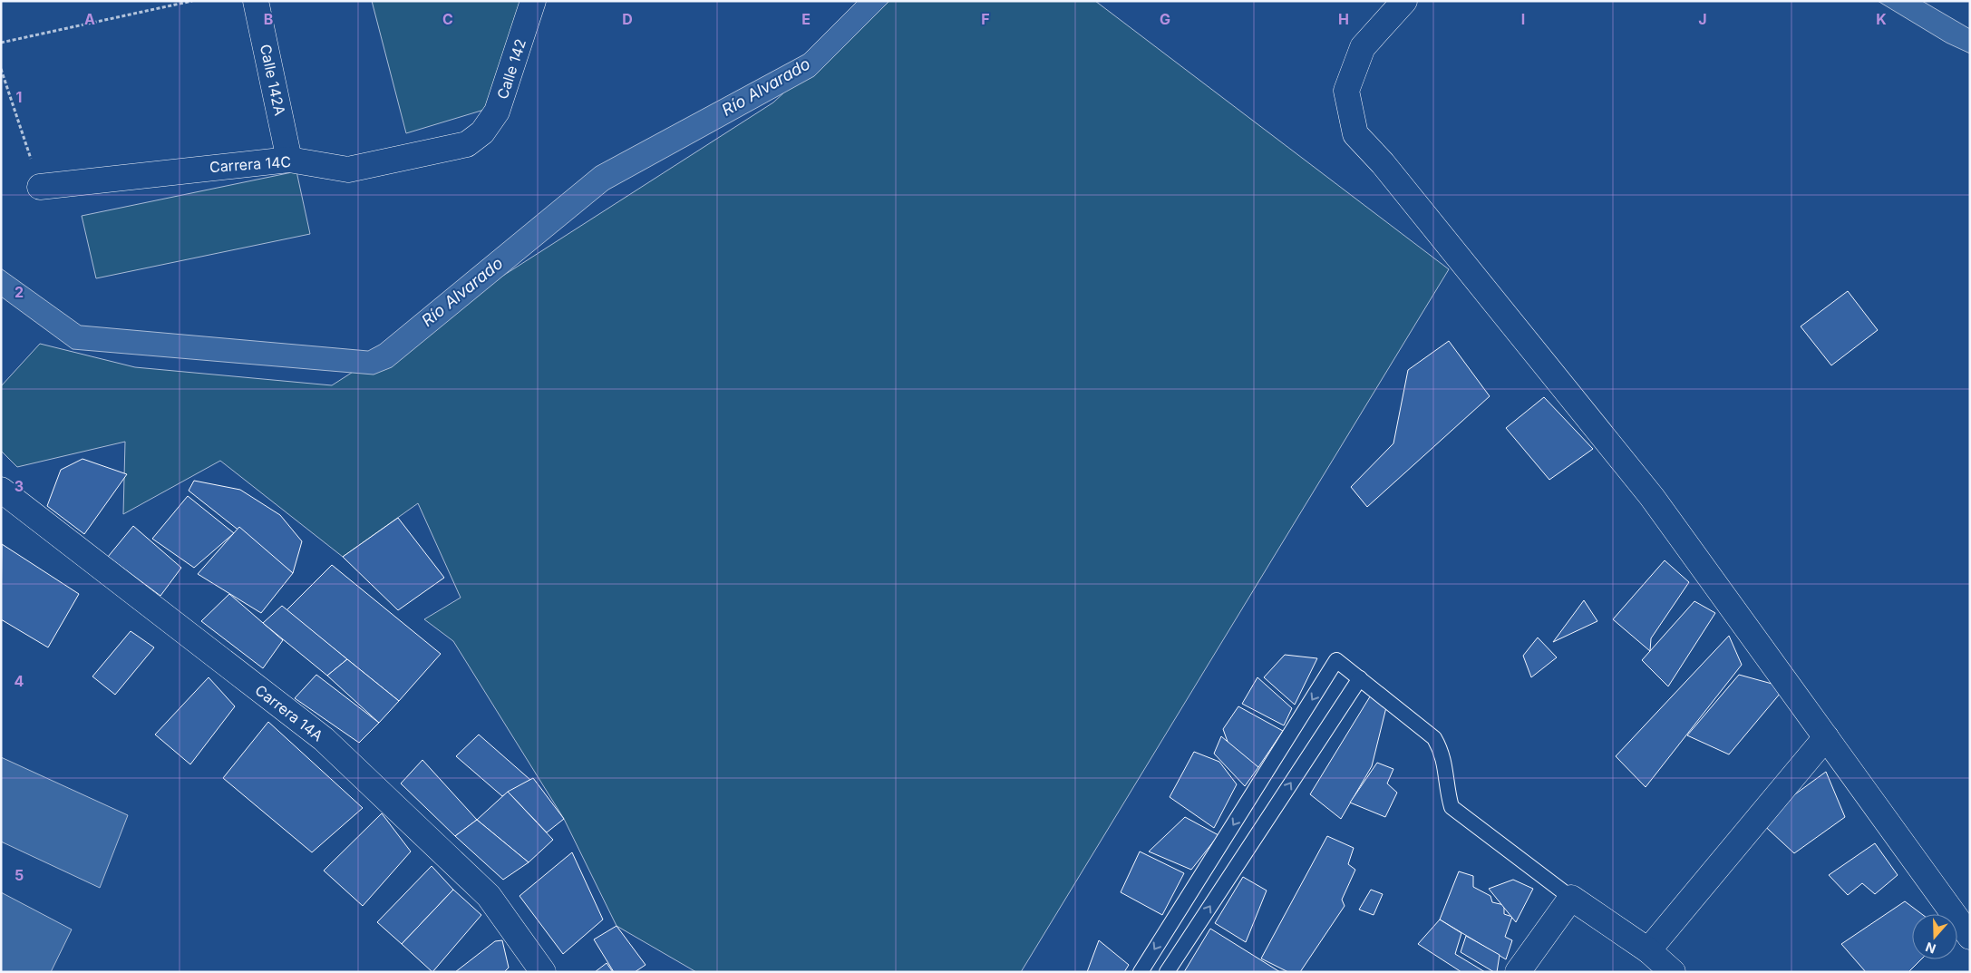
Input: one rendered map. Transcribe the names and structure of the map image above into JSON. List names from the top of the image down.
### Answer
{
  "streets": {
    "street": [
      "Calle 142",
      "Calle 142A",
      "Carrera 14C",
      "Carrera 14A"
    ]
  },
  "crossings": [
    ["Calle 142", "Carrera 14C"],
    ["Calle 142A", "Carrera 14C"]
  ],
  "water": ["Río Alvarado"],
  "north": "bottom",
  "grid": {
    "columns": [
      "A",
      "B",
      "C",
      "D",
      "E",
      "F",
      "G",
      "H",
      "I",
      "J",
      "K"
    ],
    "rows": [
      "1",
      "2",
      "3",
      "4",
      "5"
    ]
  }
}
